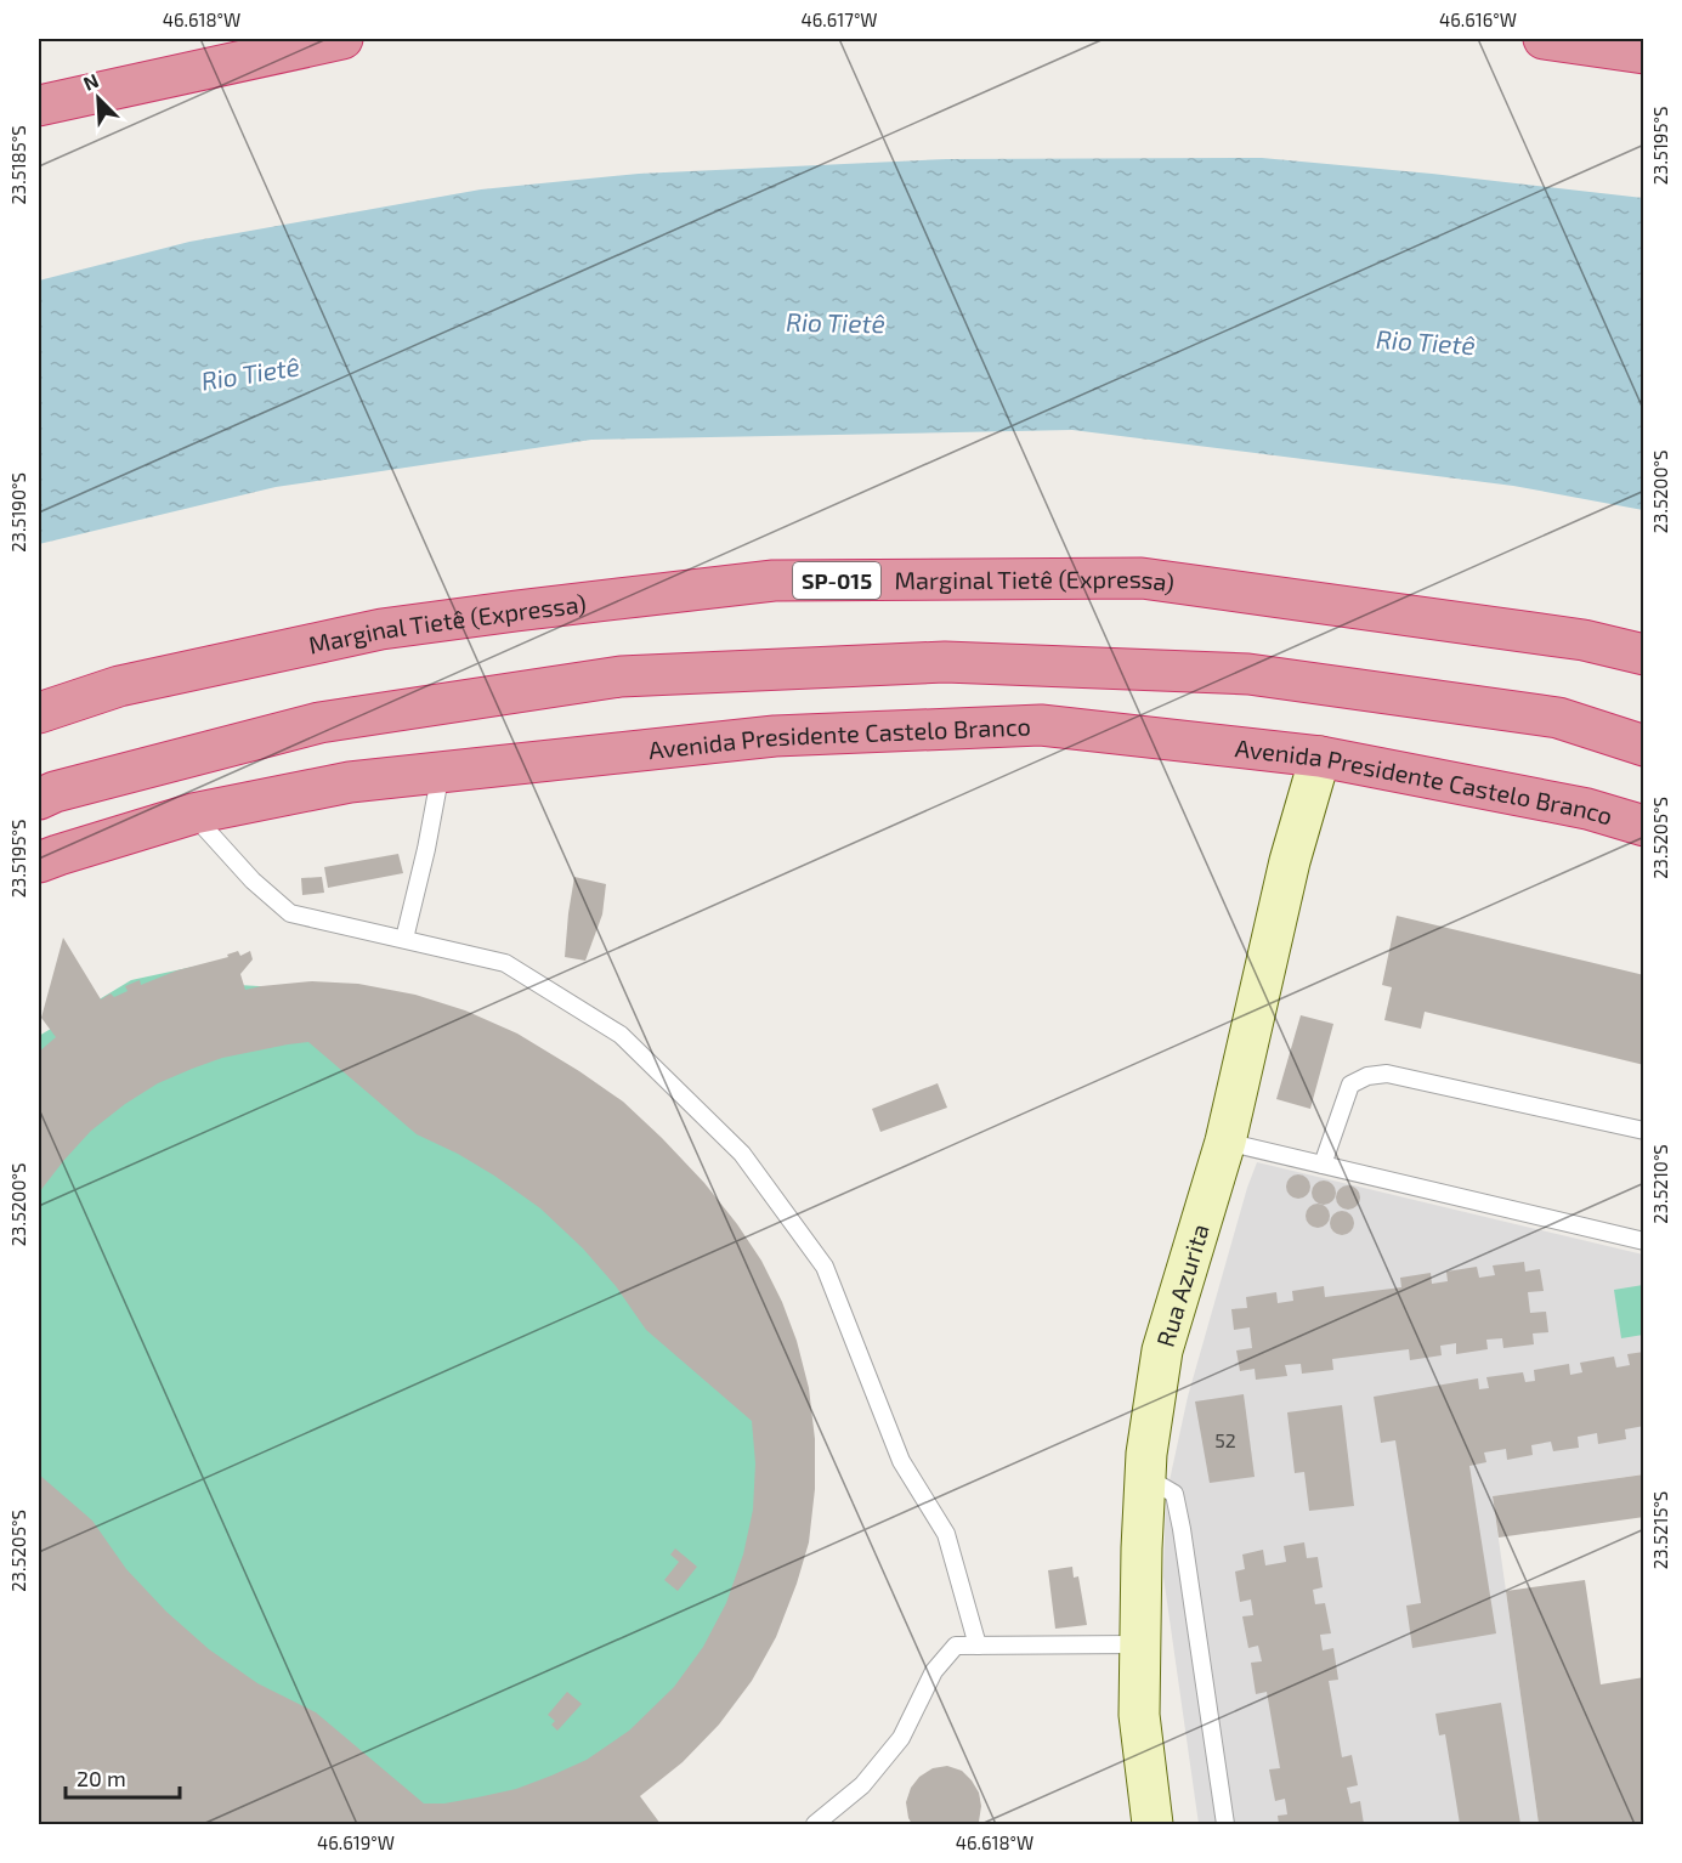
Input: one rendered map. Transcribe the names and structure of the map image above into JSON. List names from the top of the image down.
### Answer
{
  "streets": {
    "highway": ["SP-015", "Marginal Tietê (Expressa)", "Avenida Presidente Castelo Branco"],
    "street": ["Rua Azurita"]
  },
  "crossings": [
    ["Avenida Presidente Castelo Branco", "Rua Azurita"]
  ],
  "water": ["Rio Tietê"],
  "house_numbers": ["52"],
  "scale_bar": "20 m",
  "north": "top left",
  "coordinates": [
    "46.618°W",
    "46.617°W",
    "46.616°W",
    "23.5195°S",
    "23.5185°S",
    "23.5200°S",
    "23.5190°S",
    "23.5205°S",
    "23.5210°S",
    "23.5215°S",
    "46.619°W"
  ]
}
